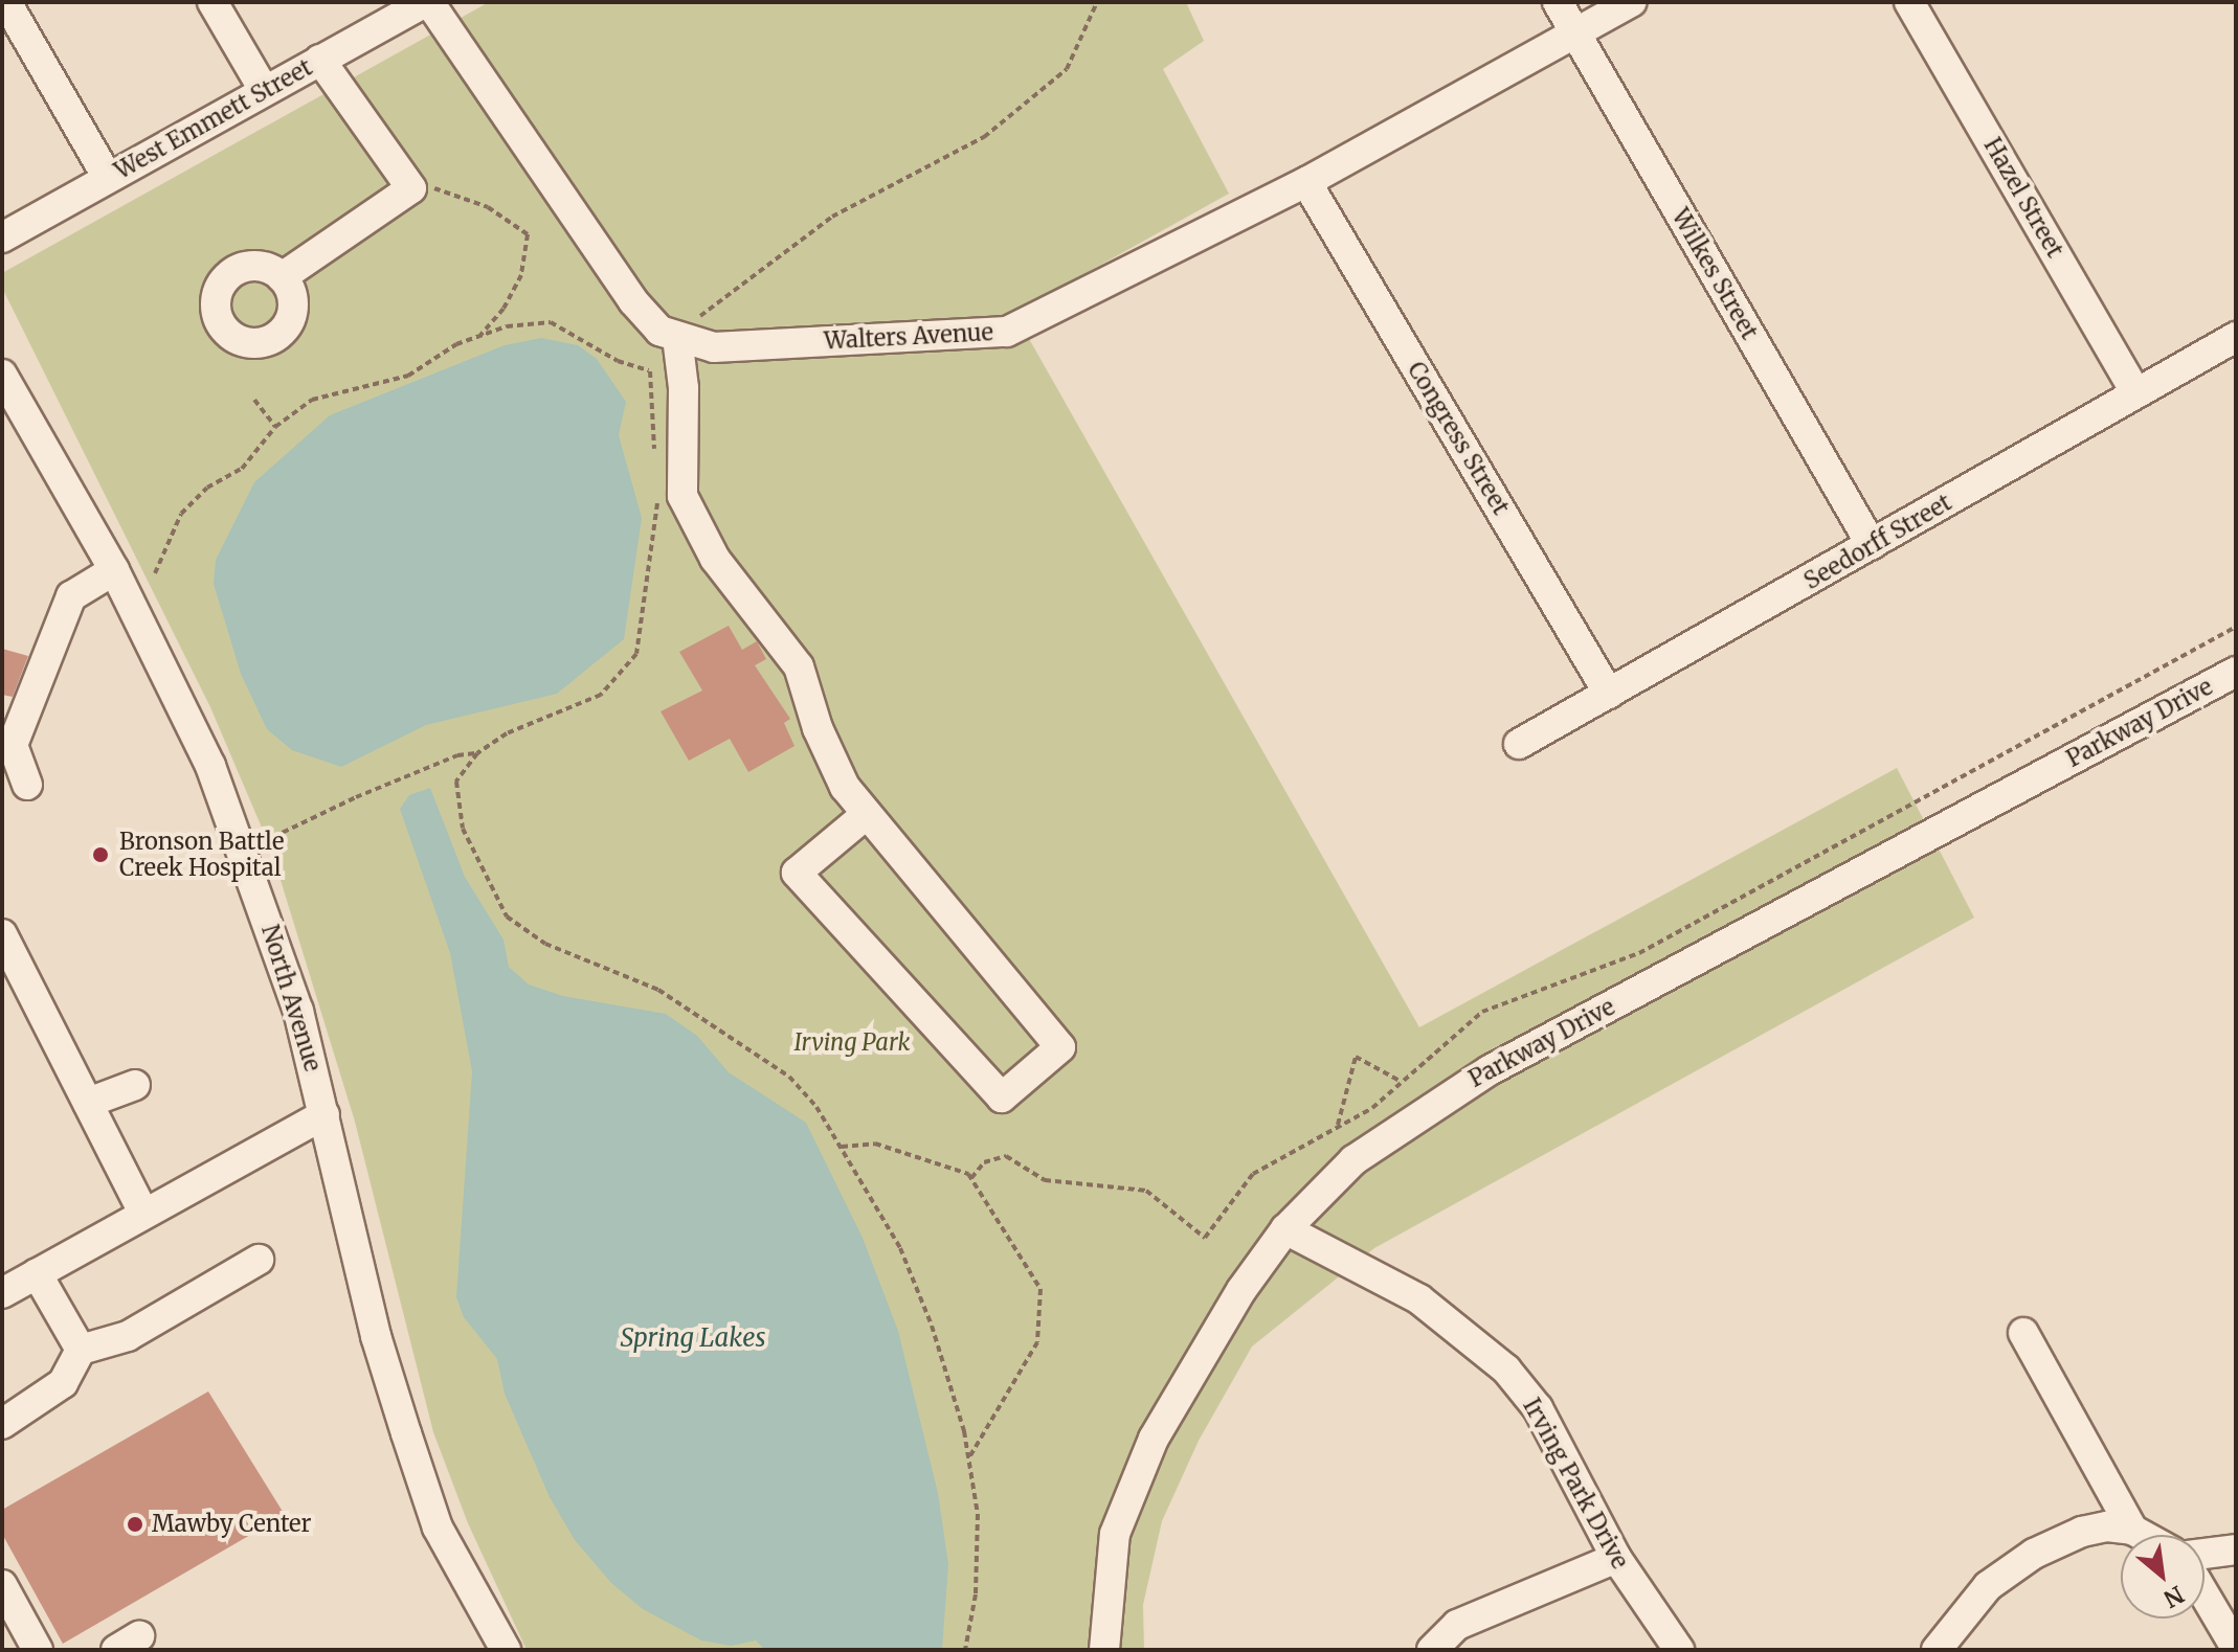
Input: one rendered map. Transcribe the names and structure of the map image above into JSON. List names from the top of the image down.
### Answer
{
  "streets": {
    "street": [
      "West Emmett Street",
      "Hazel Street",
      "Wilkes Street",
      "Walters Avenue",
      "Congress Street",
      "Seedorff Street",
      "Parkway Drive",
      "North Avenue",
      "Irving Park Drive"
    ]
  },
  "crossings": [
    ["West Emmett Street", "Walters Avenue"],
    ["Hazel Street", "Seedorff Street"],
    ["Wilkes Street", "Walters Avenue"],
    ["Wilkes Street", "Seedorff Street"],
    ["Walters Avenue", "Congress Street"],
    ["Congress Street", "Seedorff Street"],
    ["Parkway Drive", "Irving Park Drive"]
  ],
  "water": ["Spring Lakes"],
  "parks": ["Irving Park"],
  "places": ["Bronson Battle Creek Hospital", "Mawby Center"],
  "north": "bottom right"
}
